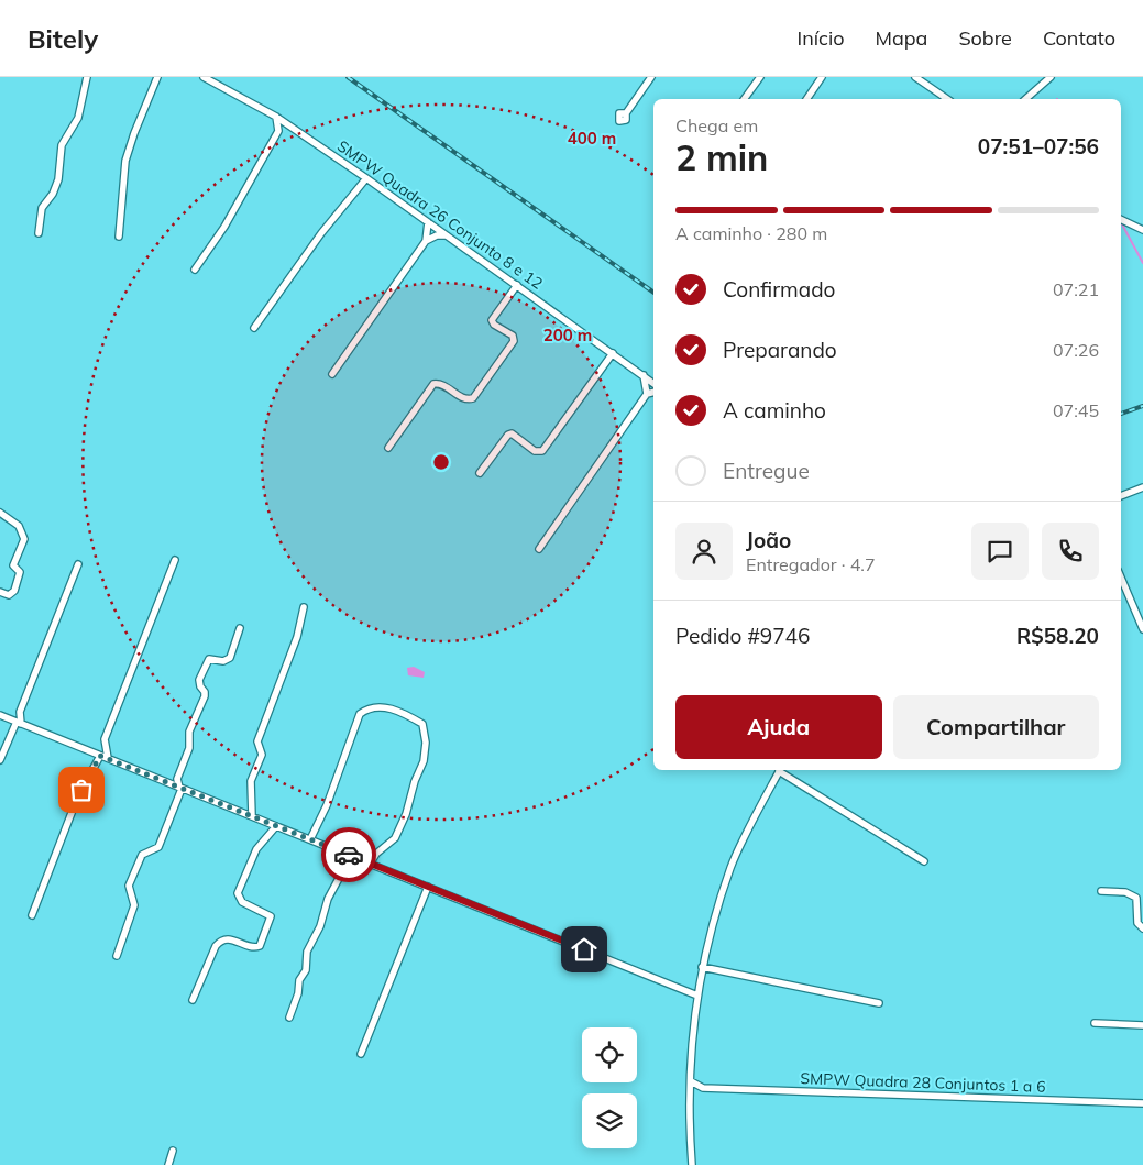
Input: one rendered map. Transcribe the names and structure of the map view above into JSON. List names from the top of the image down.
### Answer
{
  "streets": {
    "street": ["SMPW Quadra 26 Conjunto 8 e 12", "SMPW Quadra 28 Conjuntos 1 a 6"]
  },
  "page": {
    "header": "Bitely",
    "nav": [
      "Início",
      "Mapa",
      "Sobre",
      "Contato"
    ],
    "heading": ["2 min", "Chega em", "07:51–07:56"],
    "panel": [
      "João",
      "Entregador · 4.7",
      "Pedido #9746",
      "R$58.20"
    ],
    "bar": "A caminho · 280 m",
    "list": [
      ["Confirmado", "07:21"],
      ["Preparando", "07:26"],
      ["A caminho", "07:45"],
      "Entregue"
    ],
    "buttons": ["Ajuda", "Compartilhar"]
  },
  "rings": ["400 m", "200 m"]
}
